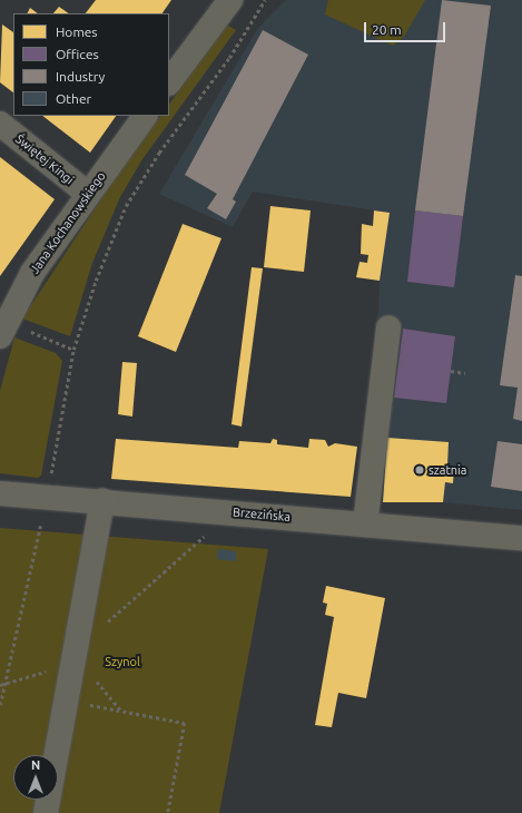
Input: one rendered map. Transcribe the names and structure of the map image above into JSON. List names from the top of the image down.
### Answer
{
  "streets": {
    "street": ["Świętej Kingi", "Jana Kochanowskiego", "Brzezińska"]
  },
  "crossings": [
    ["Świętej Kingi", "Jana Kochanowskiego"]
  ],
  "parks": ["Szynol"],
  "places": ["szatnia"],
  "legend": [
    "Homes",
    "Offices",
    "Industry",
    "Other"
  ],
  "scale_bar": "20 m",
  "north": "top"
}
